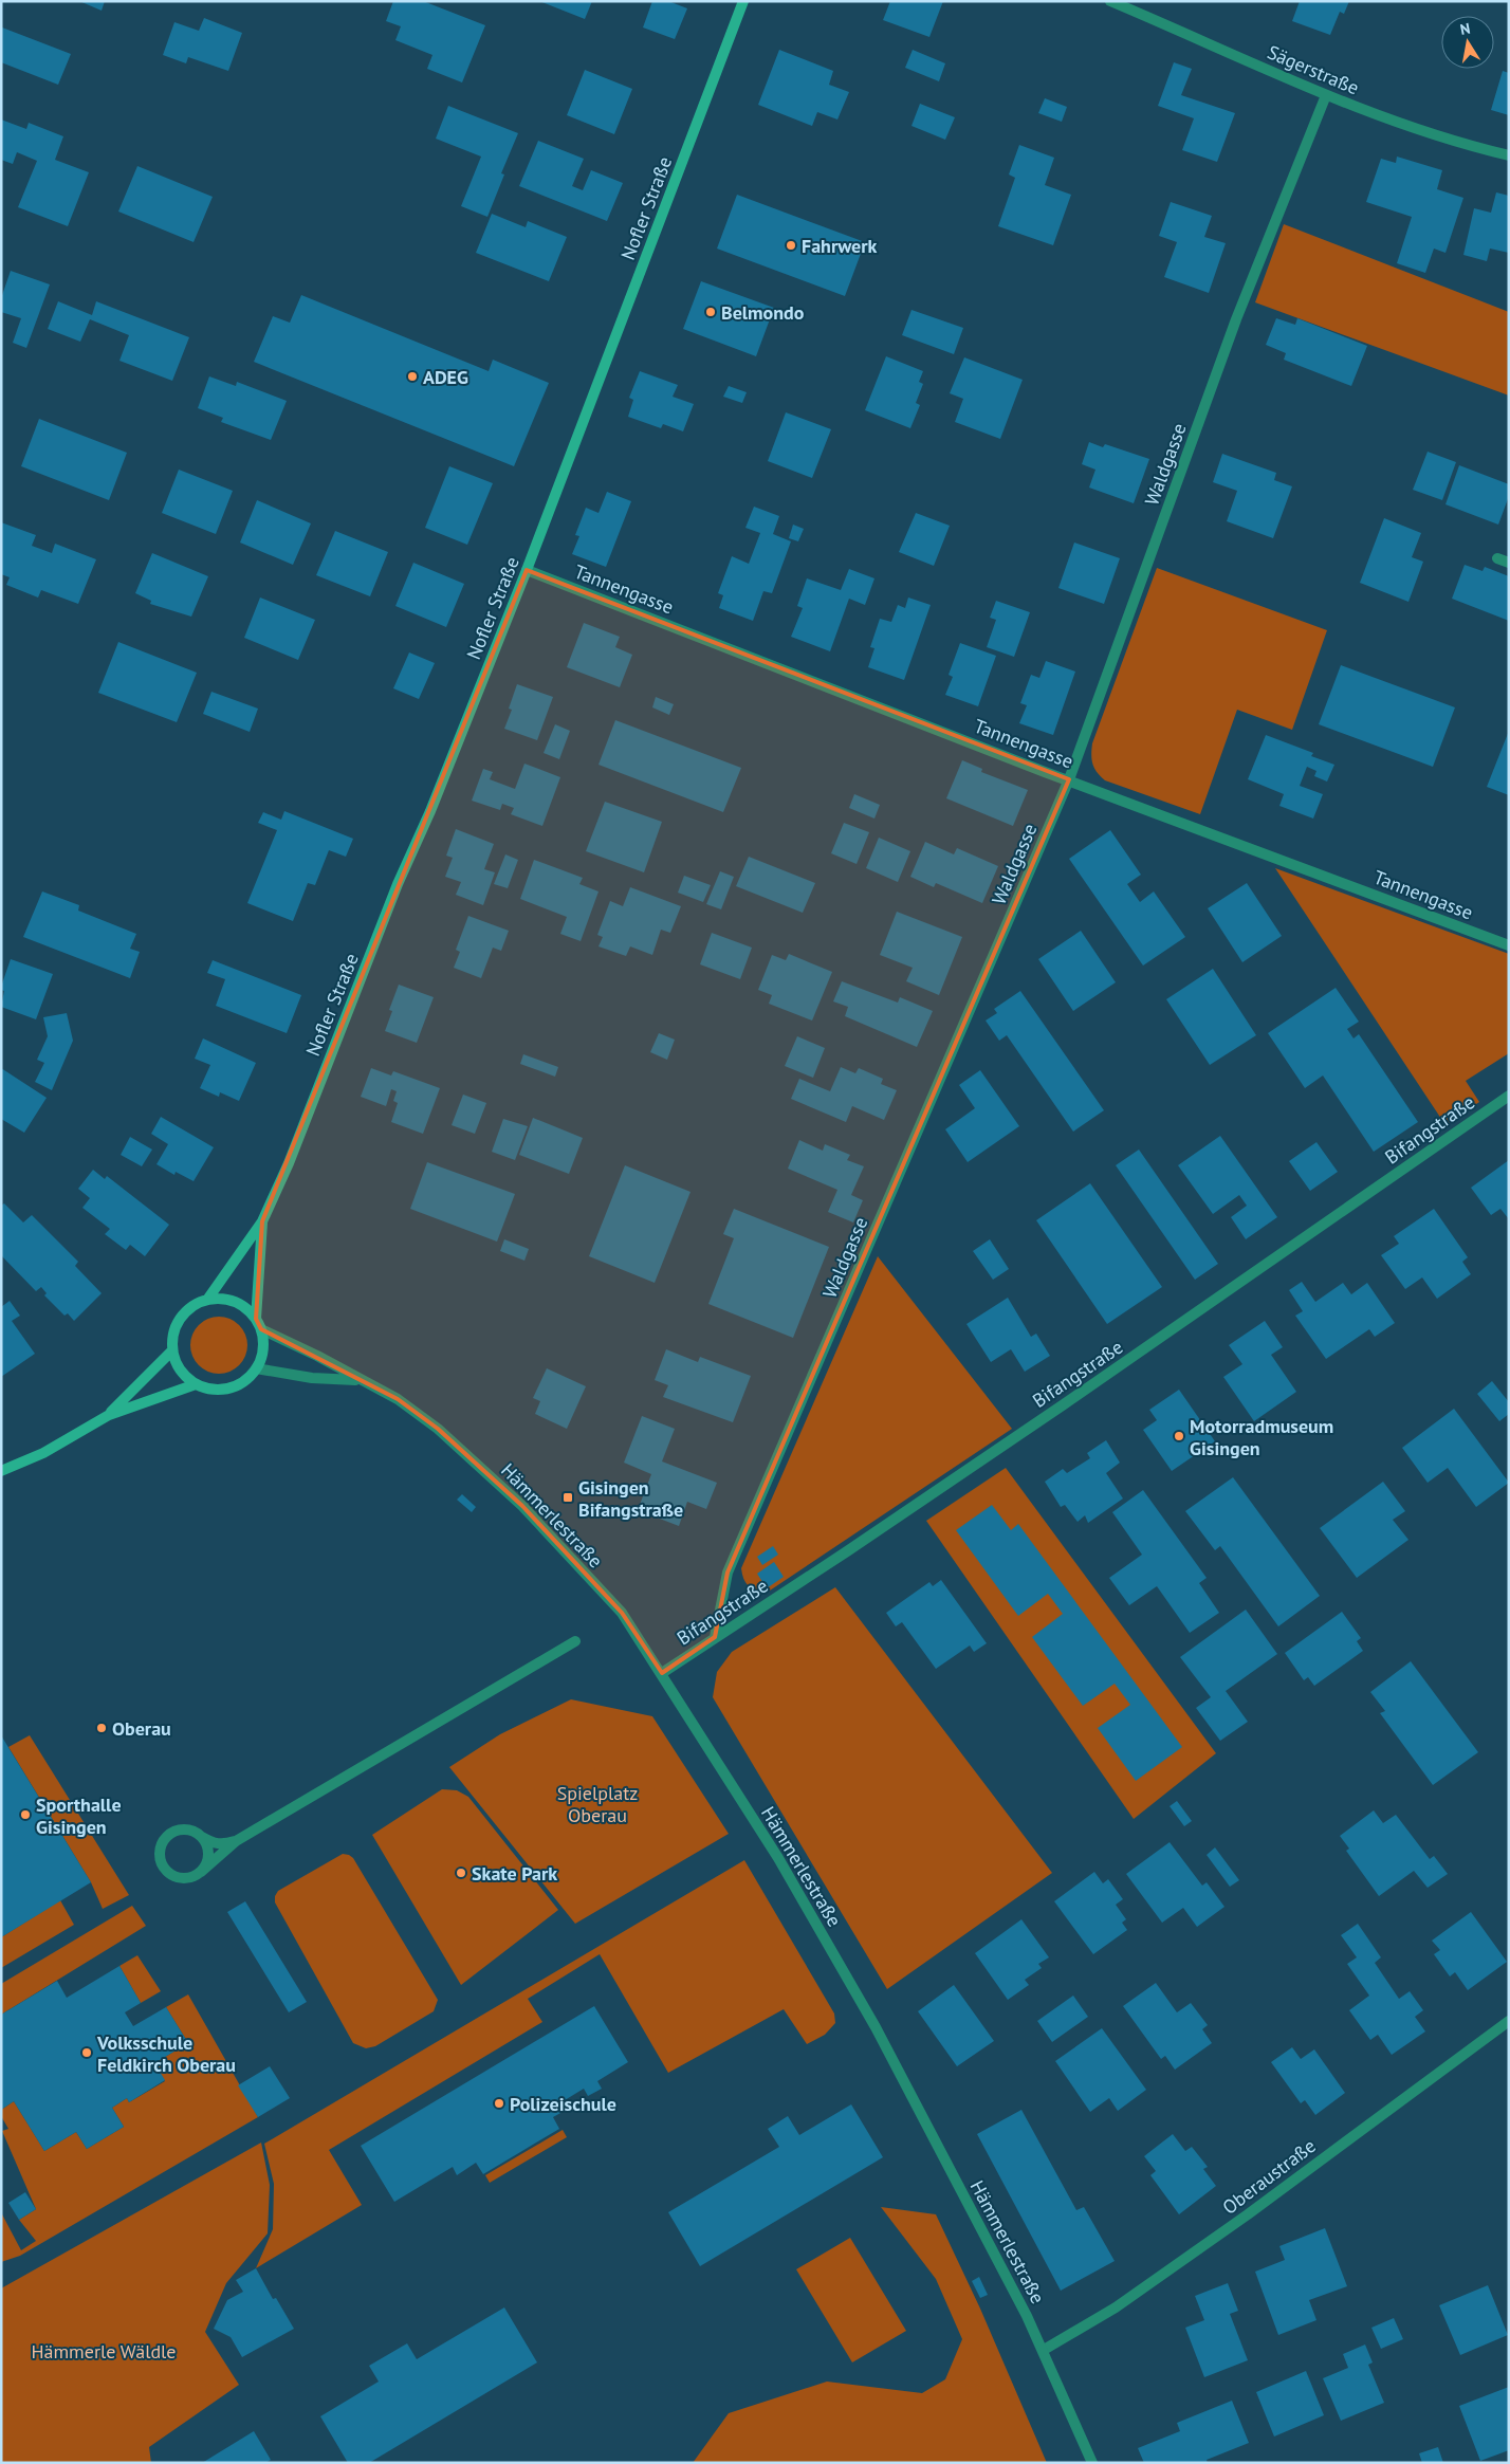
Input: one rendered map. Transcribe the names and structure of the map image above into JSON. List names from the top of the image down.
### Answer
{
  "streets": {
    "main road": ["Nofler Straße"],
    "street": [
      "Sägerstraße",
      "Waldgasse",
      "Tannengasse",
      "Bifangstraße",
      "Hämmerlestraße",
      "Oberaustraße"
    ]
  },
  "crossings": [
    ["Sägerstraße", "Waldgasse"],
    ["Nofler Straße", "Tannengasse"],
    ["Nofler Straße", "Hämmerlestraße"],
    ["Waldgasse", "Tannengasse"],
    ["Waldgasse", "Bifangstraße"],
    ["Bifangstraße", "Hämmerlestraße"],
    ["Hämmerlestraße", "Oberaustraße"]
  ],
  "parks": ["Spielplatz Oberau", "Hämmerle Wäldle"],
  "places": {
    "other": [
      "Fahrwerk",
      "Belmondo",
      "ADEG",
      "Motorradmuseum Gisingen",
      "Oberau",
      "Sporthalle Gisingen",
      "Skate Park",
      "Volksschule Feldkirch Oberau",
      "Polizeischule"
    ],
    "transit": ["Gisingen Bifangstraße"]
  },
  "north": "top"
}
